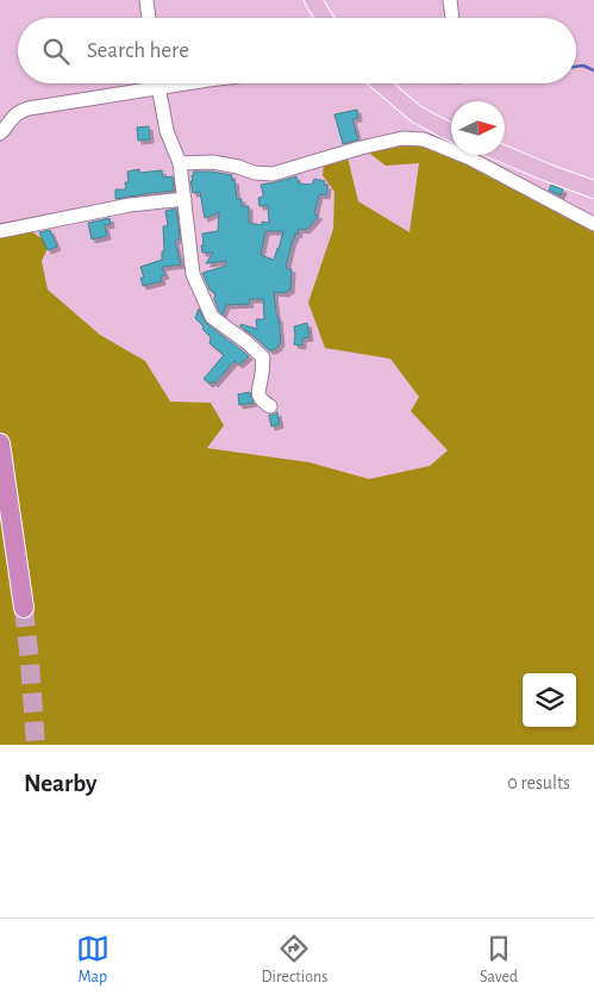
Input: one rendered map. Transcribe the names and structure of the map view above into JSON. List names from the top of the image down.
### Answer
{
  "north": "right",
  "page": {
    "search": "Search here",
    "heading": ["Nearby", "0 results"],
    "nav": ["Map", "Directions", "Saved"]
  }
}
